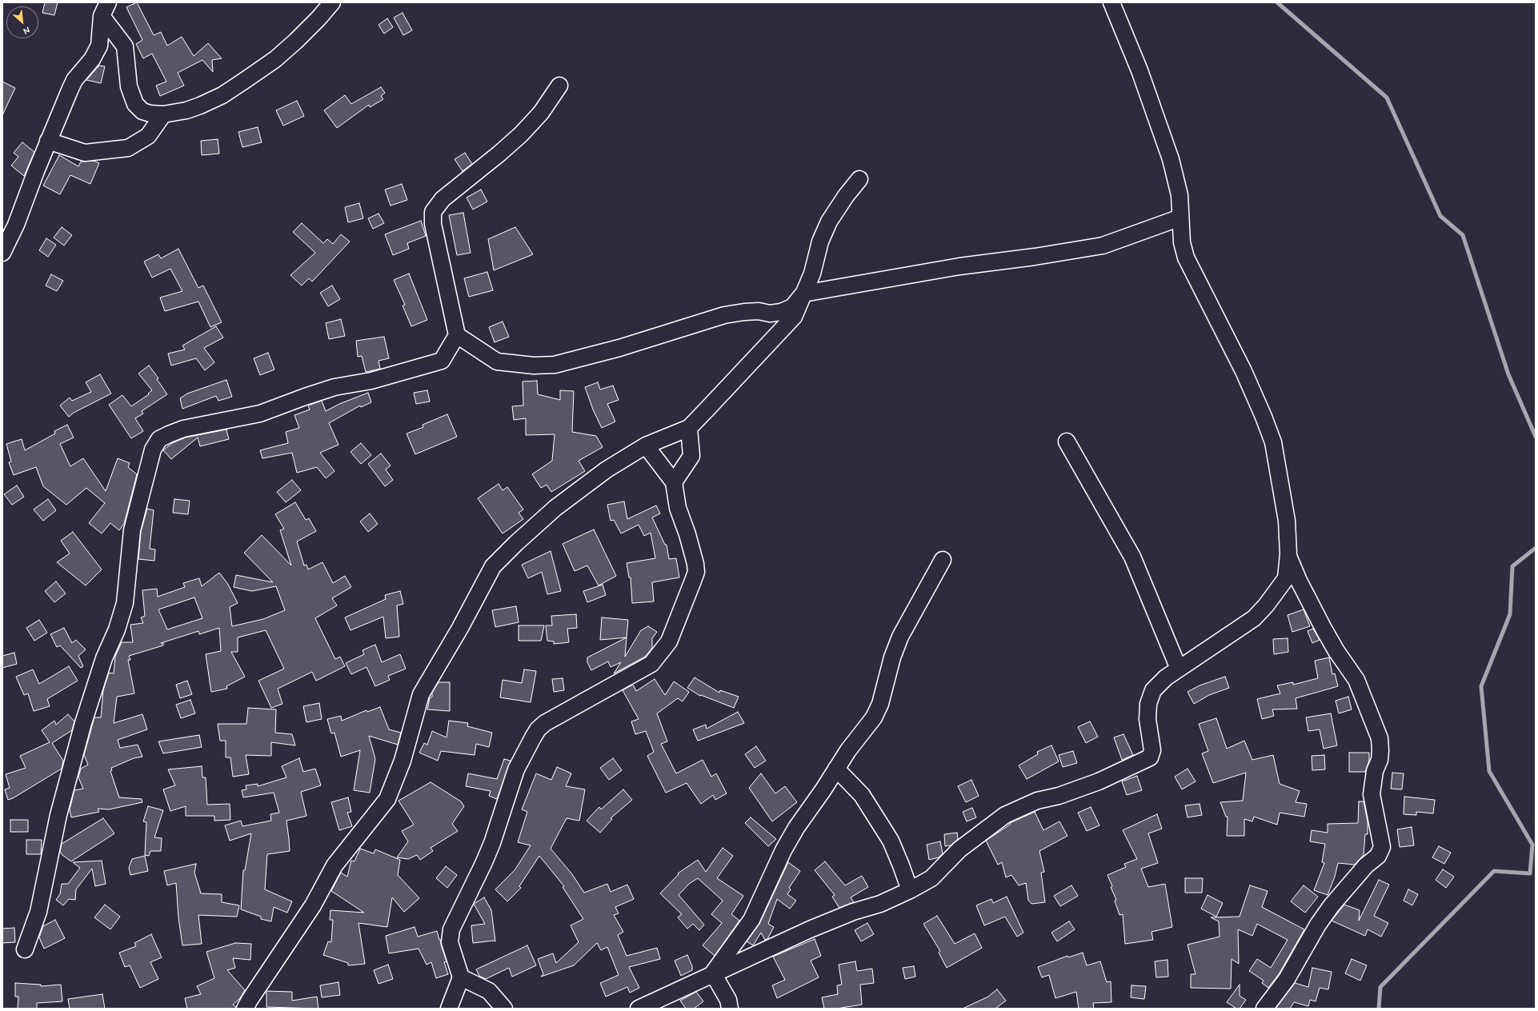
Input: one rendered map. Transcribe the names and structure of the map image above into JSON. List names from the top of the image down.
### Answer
{
  "north": "bottom right"
}
